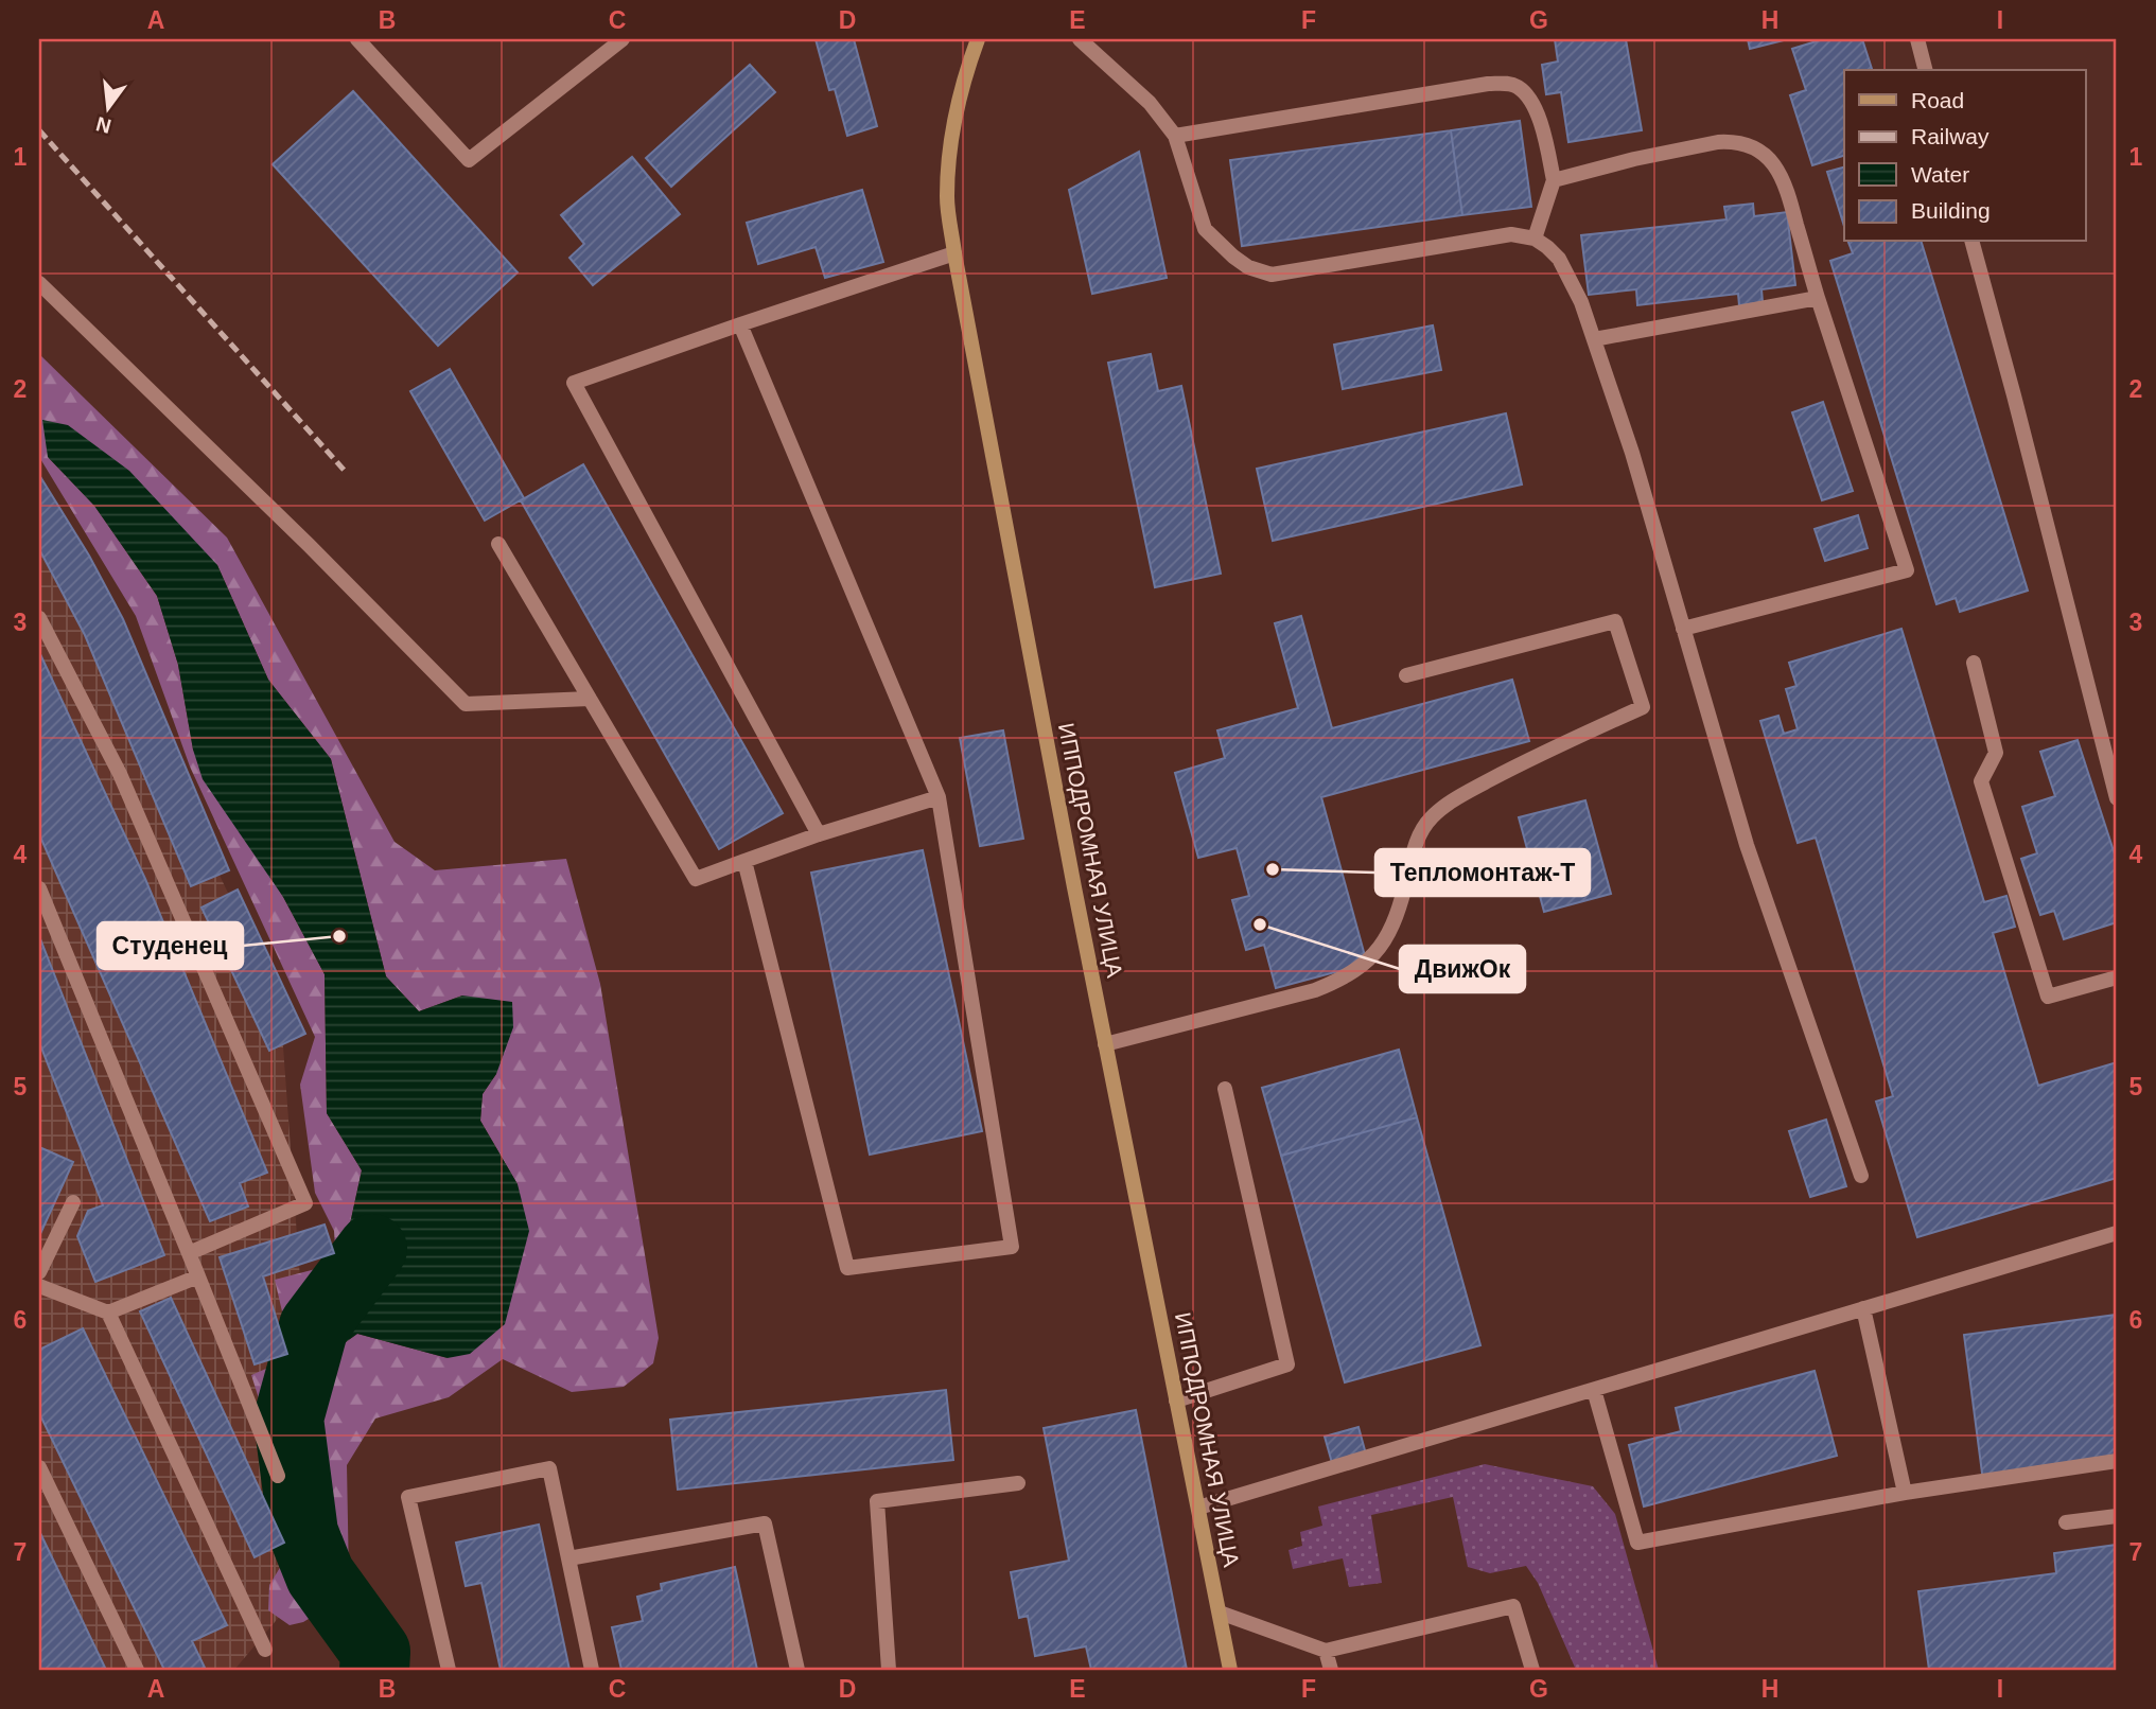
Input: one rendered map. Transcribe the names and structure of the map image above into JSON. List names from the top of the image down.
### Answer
{
  "streets": {
    "main road": ["ИППОДРОМНАЯ УЛИЦА"]
  },
  "places": ["Тепломонтаж-Т", "ДвижОк", "Студенец"],
  "legend": [
    "Road",
    "Railway",
    "Water",
    "Building"
  ],
  "north": "bottom",
  "grid": {
    "columns": [
      "A",
      "B",
      "C",
      "D",
      "E",
      "F",
      "G",
      "H",
      "I"
    ],
    "rows": [
      "1",
      "2",
      "3",
      "4",
      "5",
      "6",
      "7"
    ]
  }
}
